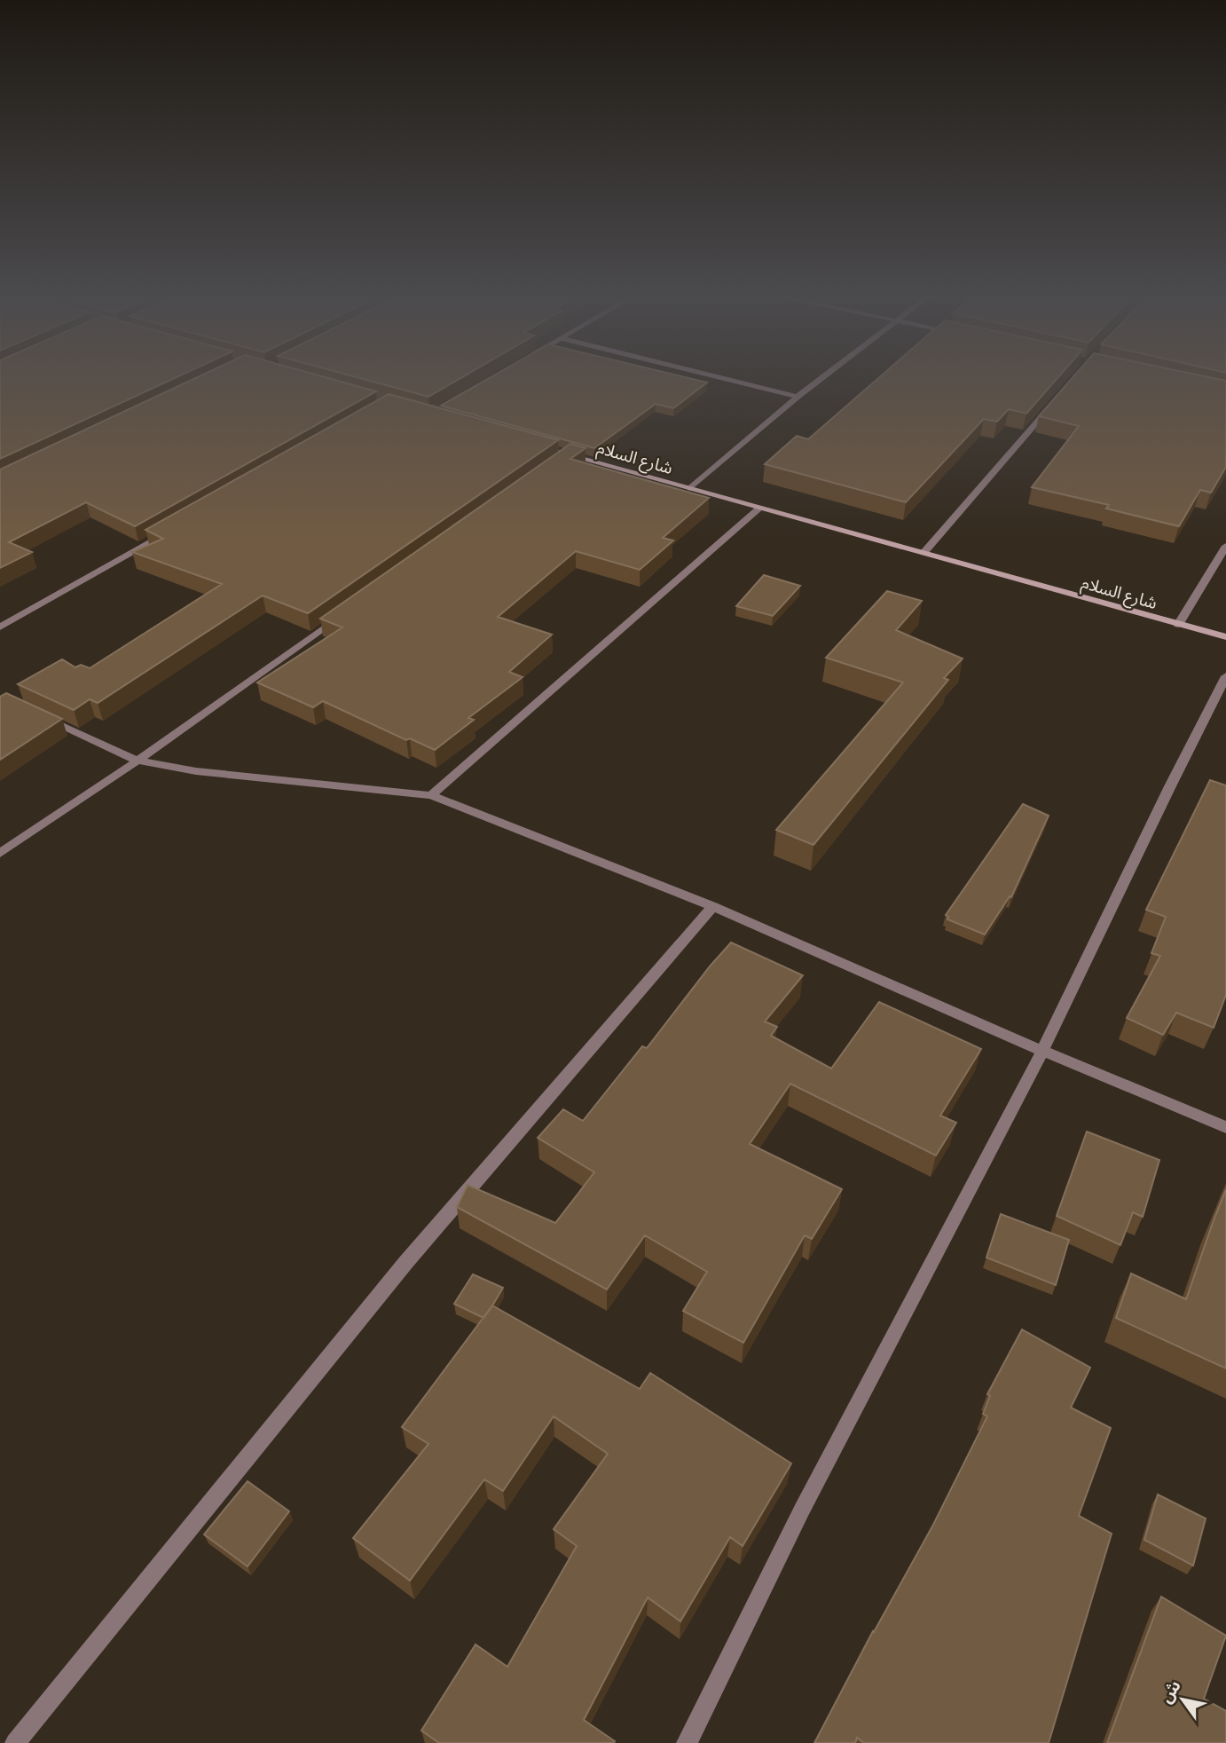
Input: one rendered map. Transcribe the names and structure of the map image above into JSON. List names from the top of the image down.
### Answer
{
  "streets": {
    "street": ["شارع السلام"]
  },
  "north": "top left"
}
